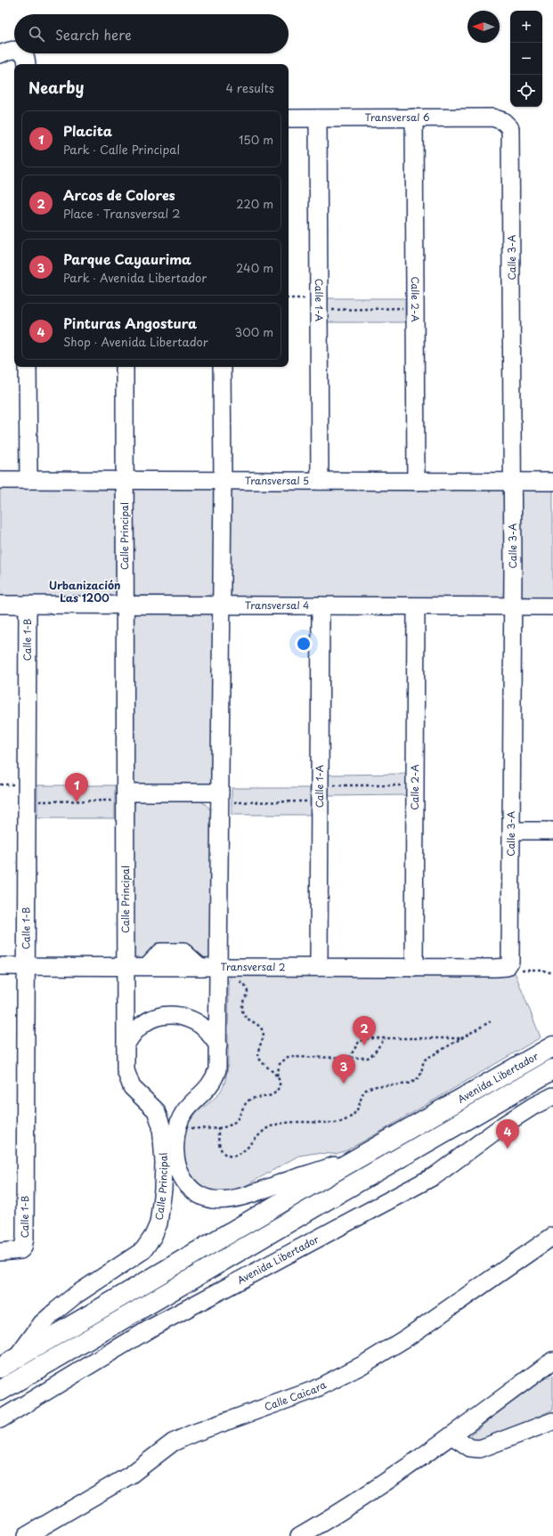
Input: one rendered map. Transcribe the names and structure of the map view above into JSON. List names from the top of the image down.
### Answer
{
  "streets": {
    "main road": ["Avenida Libertador"],
    "street": [
      "Transversal 6",
      "Calle 3-A",
      "Calle 2-A",
      "Calle 1-A",
      "Transversal 5",
      "Calle Principal",
      "Transversal 4",
      "Calle 1-B",
      "Transversal 2",
      "Calle Caicara"
    ]
  },
  "crossings": [
    ["Transversal 6", "Calle 3-A"],
    ["Transversal 6", "Calle 2-A"],
    ["Transversal 6", "Calle 1-A"],
    ["Calle 3-A", "Transversal 5"],
    ["Calle 3-A", "Transversal 4"],
    ["Calle 3-A", "Transversal 2"],
    ["Calle 2-A", "Transversal 5"],
    ["Calle 2-A", "Transversal 4"],
    ["Calle 2-A", "Transversal 2"],
    ["Calle 1-A", "Transversal 5"],
    ["Calle 1-A", "Transversal 4"],
    ["Calle 1-A", "Transversal 2"],
    ["Transversal 5", "Calle Principal"],
    ["Calle Principal", "Transversal 4"],
    ["Calle Principal", "Transversal 2"],
    ["Calle Principal", "Avenida Libertador"],
    ["Transversal 4", "Calle 1-B"],
    ["Calle 1-B", "Transversal 2"]
  ],
  "districts": ["Urbanización Las 1200"],
  "north": "left",
  "page": {
    "map_buttons": ["+", "−"],
    "search": "Search here",
    "heading": ["Nearby", "4 results"],
    "list": [
      {
        "mark": "1",
        "name": "Placita",
        "note": "Park · Calle Principal",
        "value": "150 m"
      },
      {
        "mark": "2",
        "name": "Arcos de Colores",
        "note": "Place · Transversal 2",
        "value": "220 m"
      },
      {
        "mark": "3",
        "name": "Parque Cayaurima",
        "note": "Park · Avenida Libertador",
        "value": "240 m"
      },
      {
        "mark": "4",
        "name": "Pinturas Angostura",
        "note": "Shop · Avenida Libertador",
        "value": "300 m"
      }
    ],
    "pins": [
      "1",
      "2",
      "3",
      "4"
    ]
  }
}
